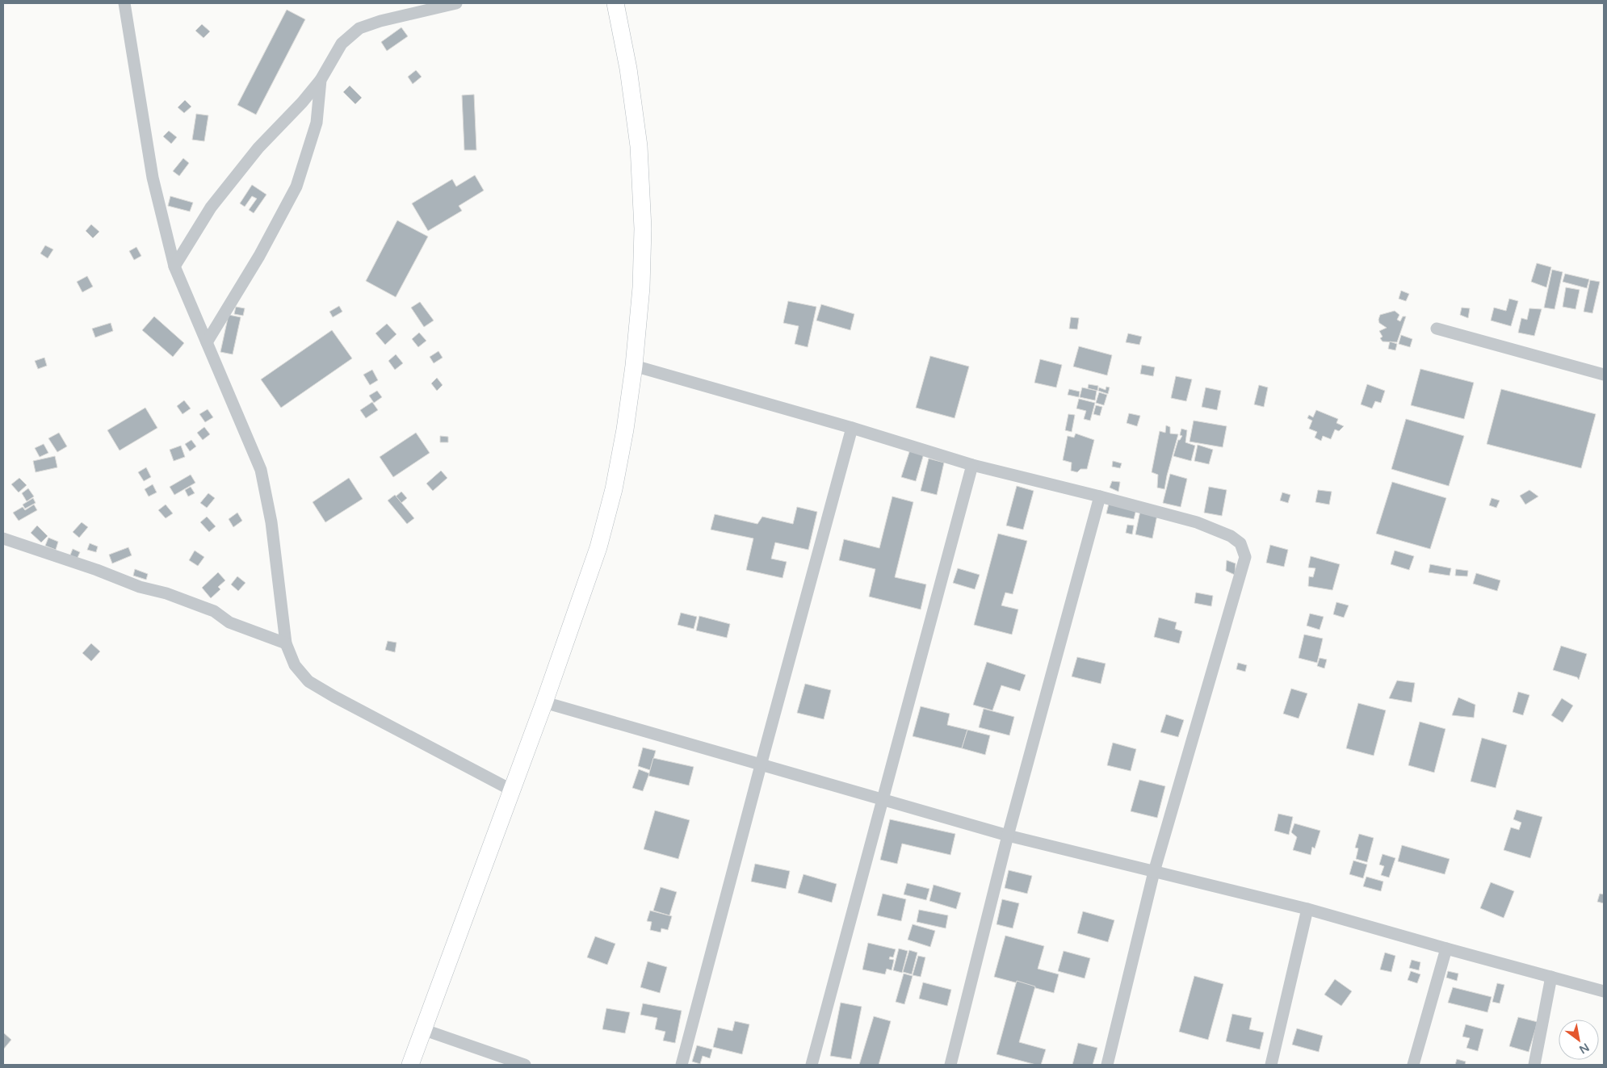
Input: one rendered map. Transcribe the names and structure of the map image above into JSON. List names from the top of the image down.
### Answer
{
  "north": "bottom right"
}
